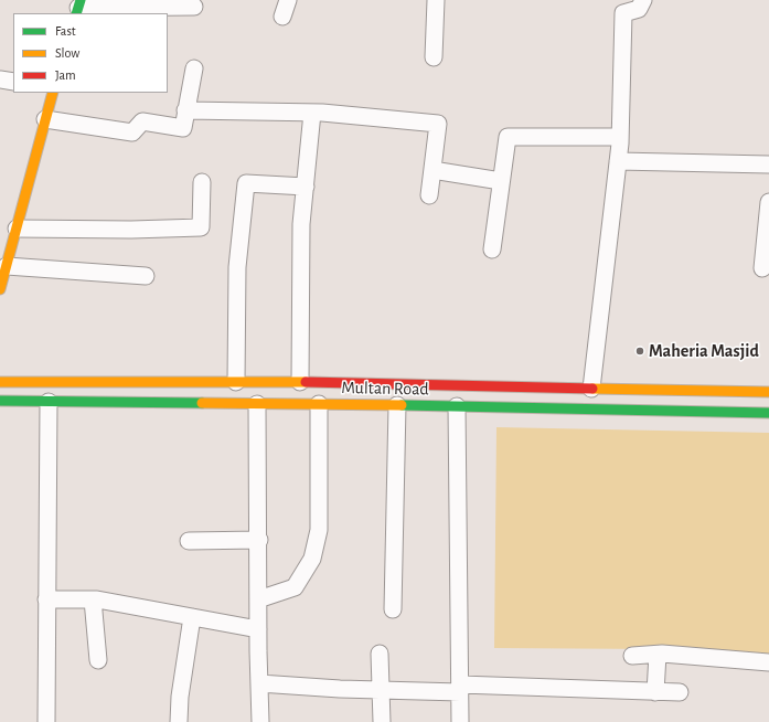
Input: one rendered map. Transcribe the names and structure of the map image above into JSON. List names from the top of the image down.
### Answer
{
  "streets": {
    "main road": ["Multan Road"]
  },
  "places": ["Maheria Masjid"],
  "legend": ["Fast", "Slow", "Jam"]
}
